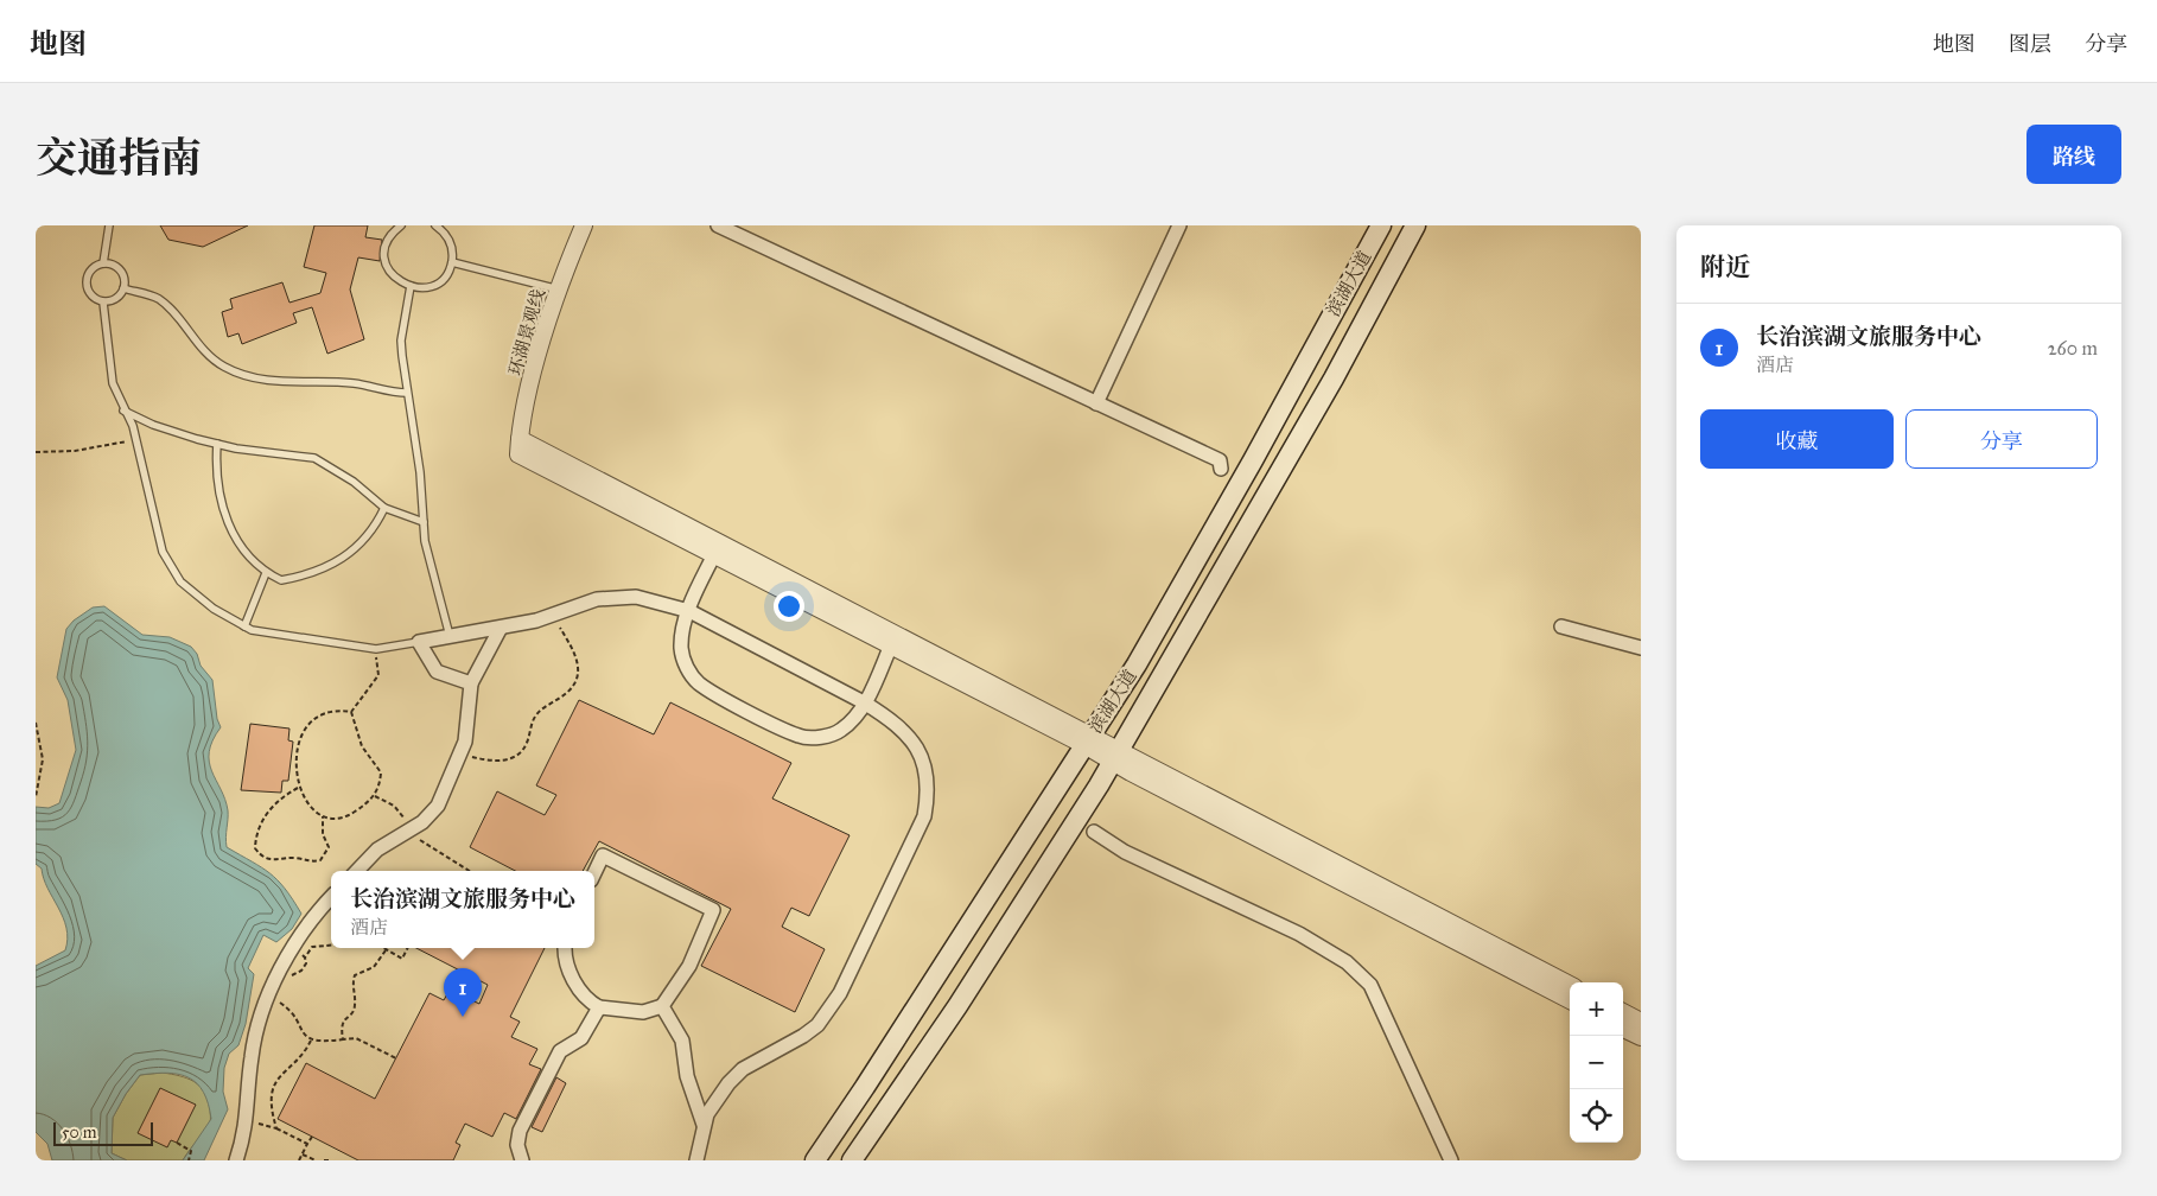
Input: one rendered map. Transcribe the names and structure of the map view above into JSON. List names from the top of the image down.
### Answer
{
  "streets": {
    "main road": ["滨湖大道"],
    "street": ["环湖景观线"]
  },
  "scale_bar": "50 m",
  "page": {
    "header": "地图",
    "nav": ["地图", "图层", "分享"],
    "title": "交通指南",
    "buttons": [
      "路线",
      ["收藏", "分享"]
    ],
    "heading": "附近",
    "list": [
      {
        "mark": "1",
        "name": "长治滨湖文旅服务中心",
        "note": "酒店",
        "value": "260 m"
      }
    ],
    "popup": ["长治滨湖文旅服务中心", "酒店"],
    "pins": "1",
    "map_buttons": ["+", "−"],
    "scale": "50 m"
  }
}
